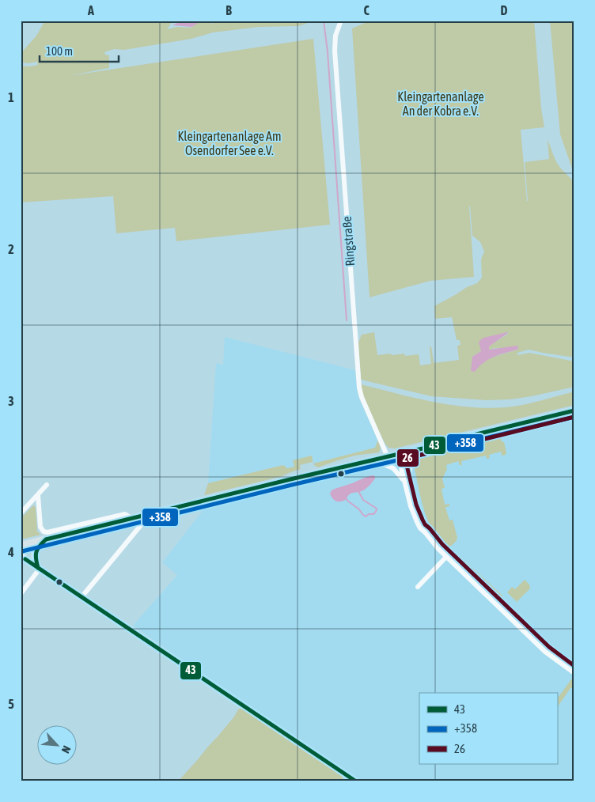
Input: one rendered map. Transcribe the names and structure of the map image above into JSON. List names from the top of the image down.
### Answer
{
  "streets": {
    "street": ["Ringstraße"]
  },
  "parks": ["Kleingartenanlage An der Kobra e.V.", "Kleingartenanlage Am Osendorfer See e.V."],
  "lines": ["transit line 43", "transit line +358", "transit line 26"],
  "legend": ["43", "+358", "26"],
  "scale_bar": "100 m",
  "north": "bottom right",
  "grid": {
    "columns": [
      "A",
      "B",
      "C",
      "D"
    ],
    "rows": [
      "1",
      "2",
      "3",
      "4",
      "5"
    ]
  }
}
